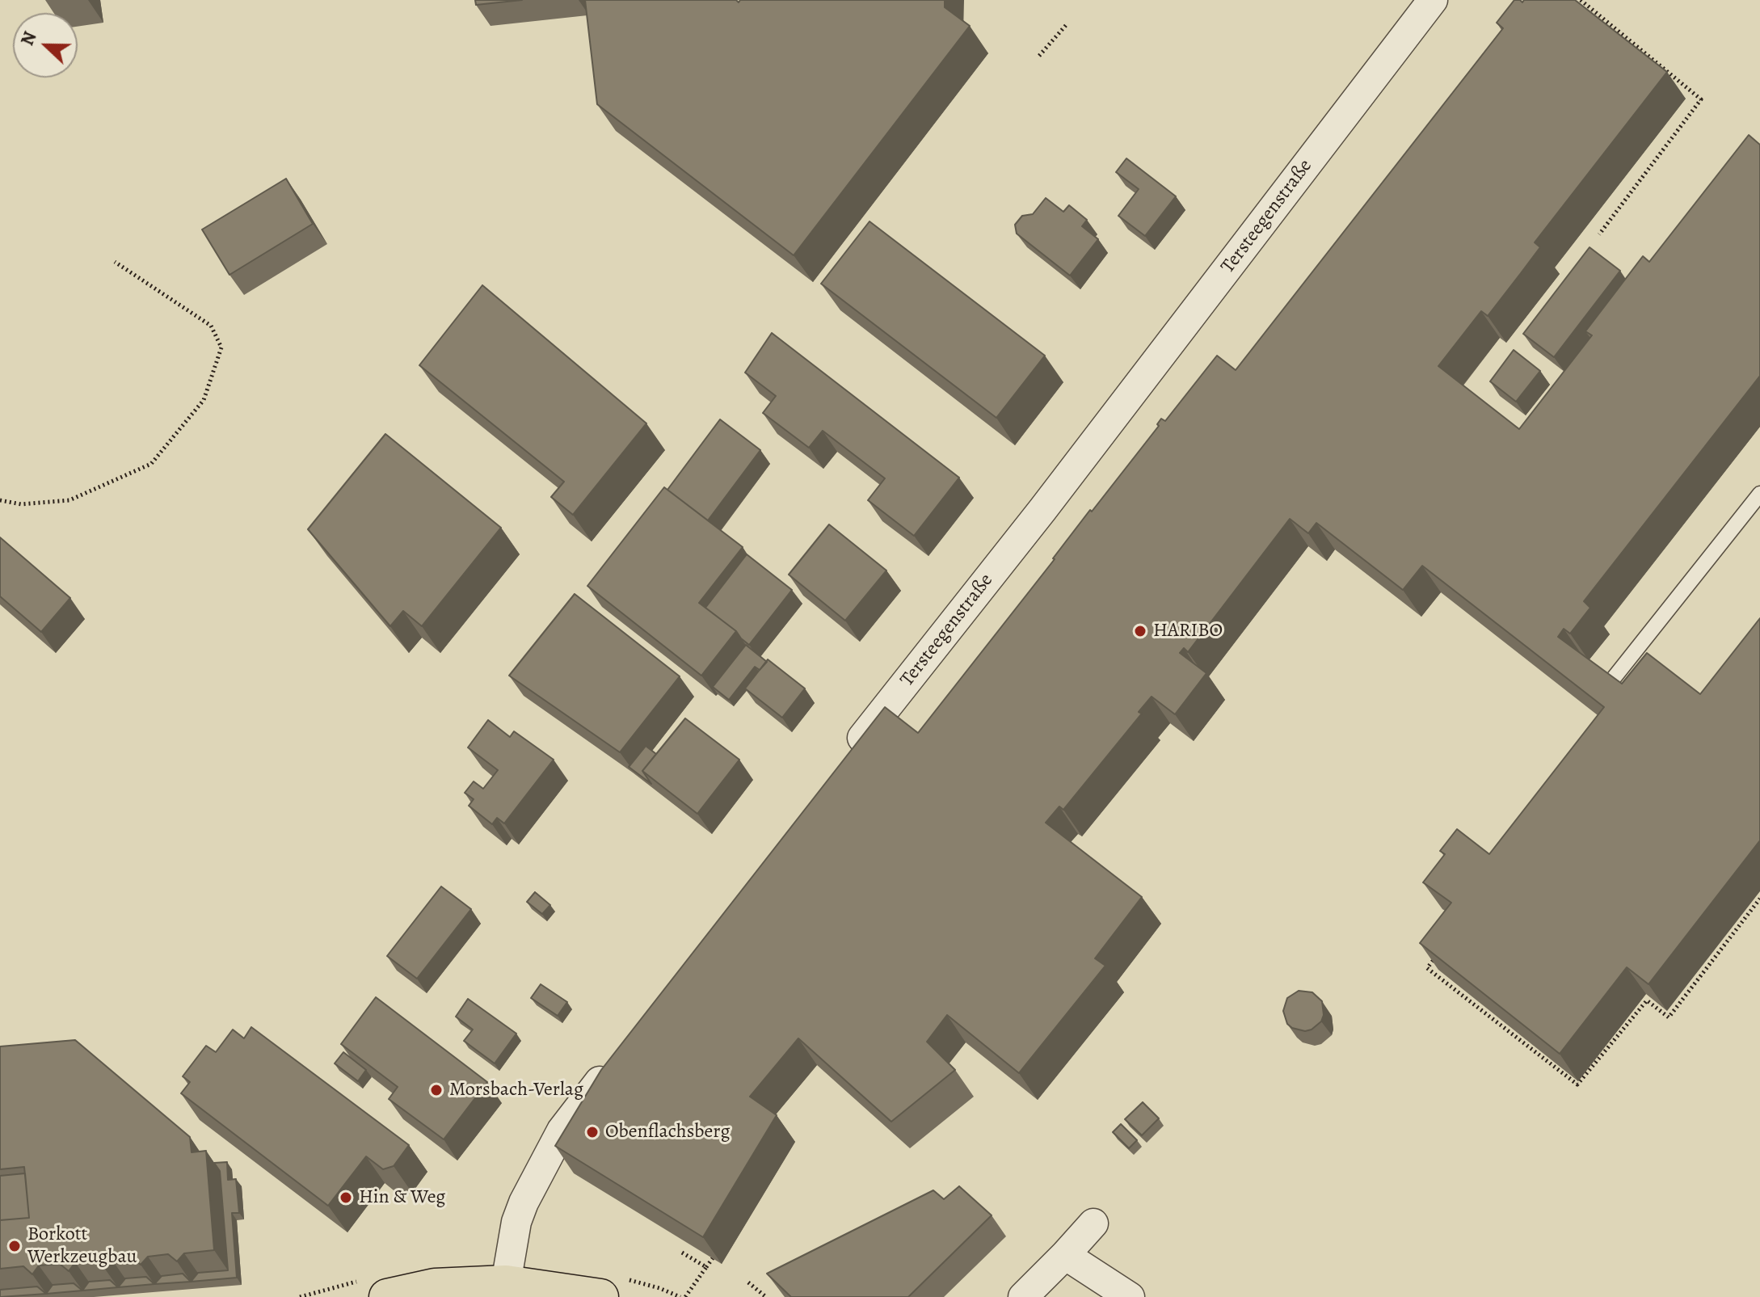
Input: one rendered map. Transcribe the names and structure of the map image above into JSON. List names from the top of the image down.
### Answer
{
  "streets": {
    "street": ["Tersteegenstraße"]
  },
  "places": [
    "HARIBO",
    "Morsbach-Verlag",
    "Obenflachsberg",
    "Hin & Weg",
    "Borkott Werkzeugbau"
  ],
  "north": "left"
}
